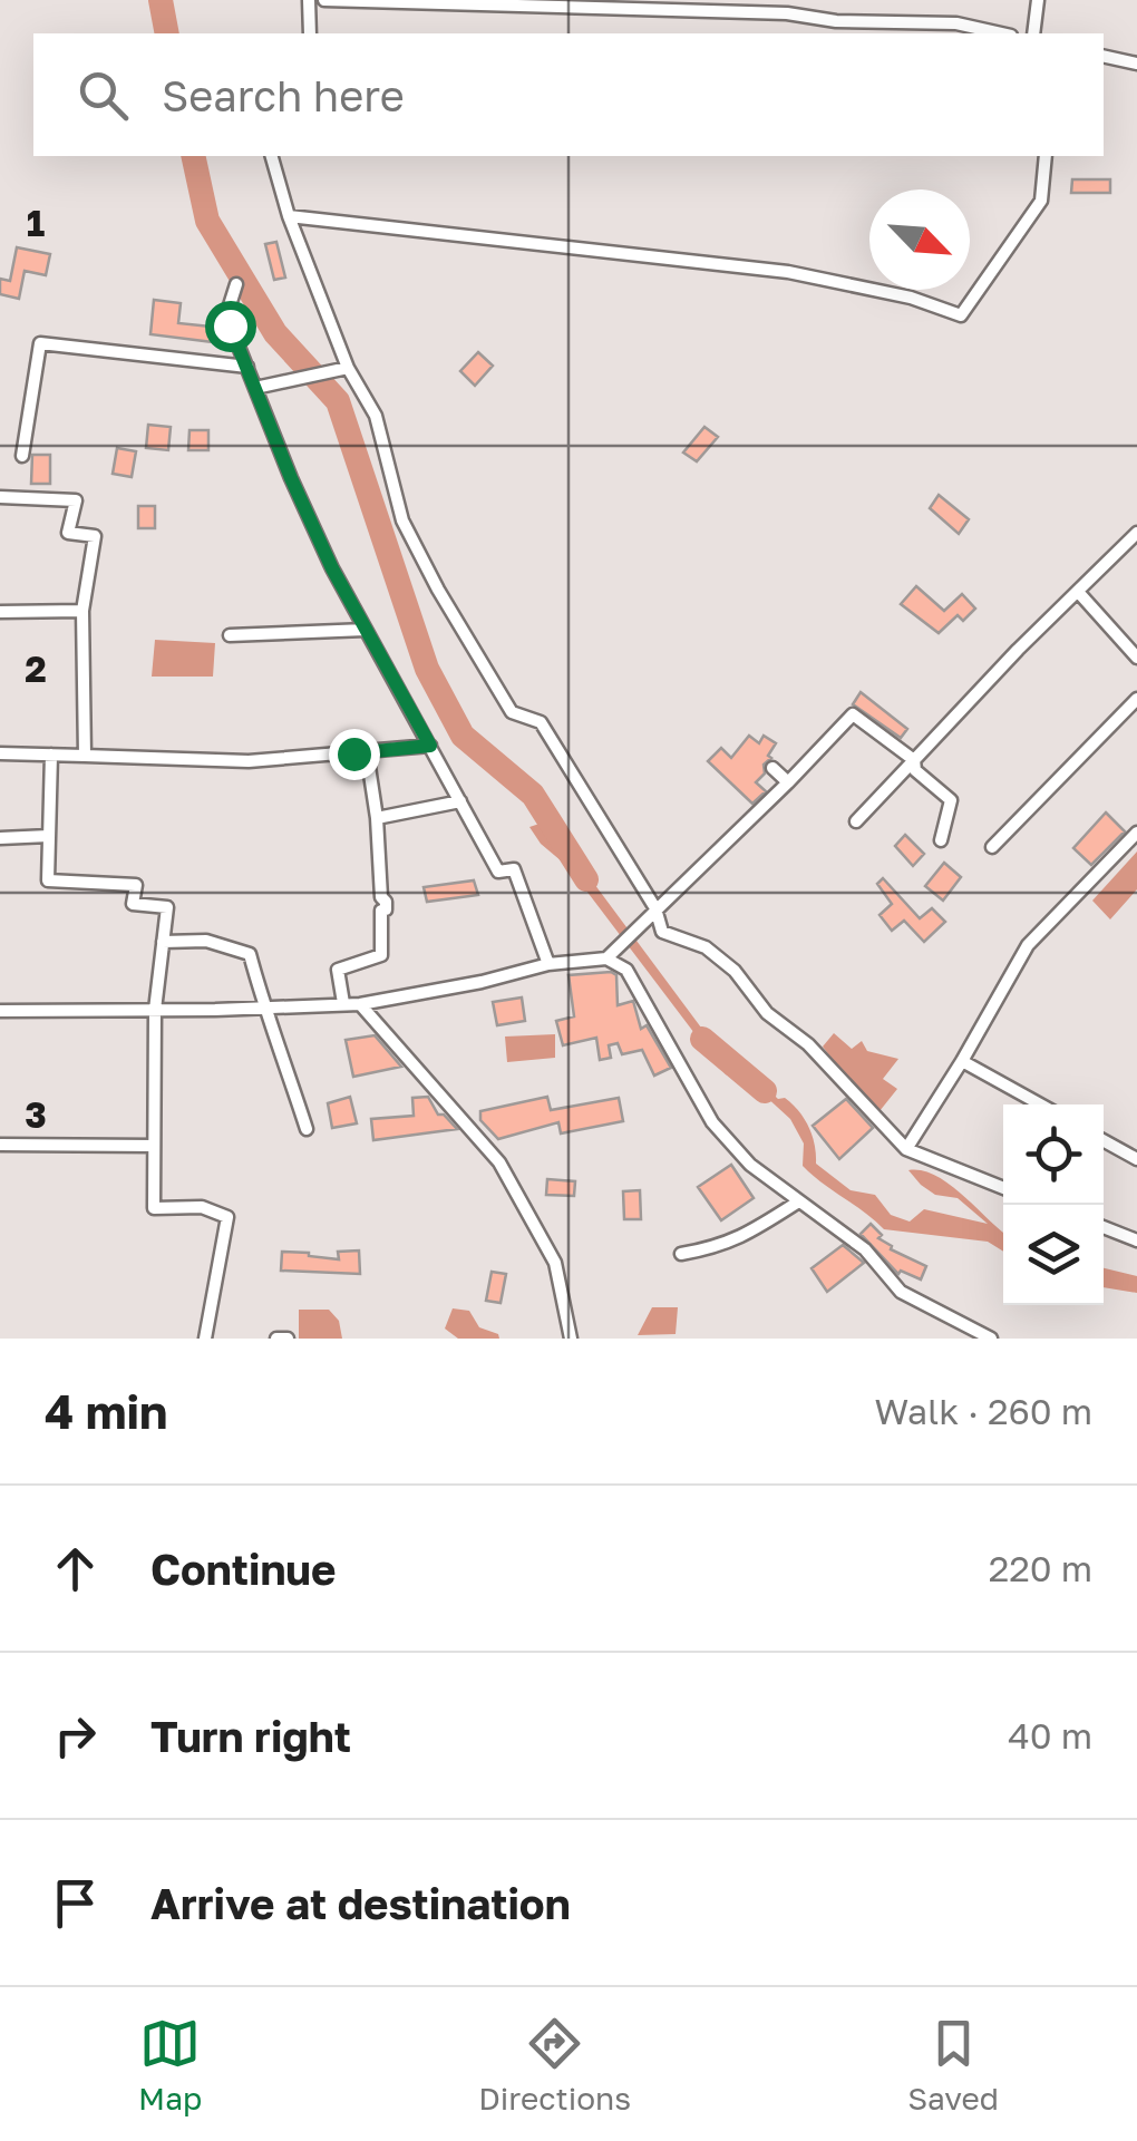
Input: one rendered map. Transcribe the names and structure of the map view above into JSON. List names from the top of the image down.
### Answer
{
  "north": "bottom right",
  "page": {
    "search": "Search here",
    "heading": ["4 min", "Walk · 260 m"],
    "list": [
      ["Continue", "220 m"],
      ["Turn right", "40 m"],
      "Arrive at destination"
    ],
    "nav": ["Map", "Directions", "Saved"]
  },
  "grid": {
    "rows": ["1", "2", "3"]
  }
}
